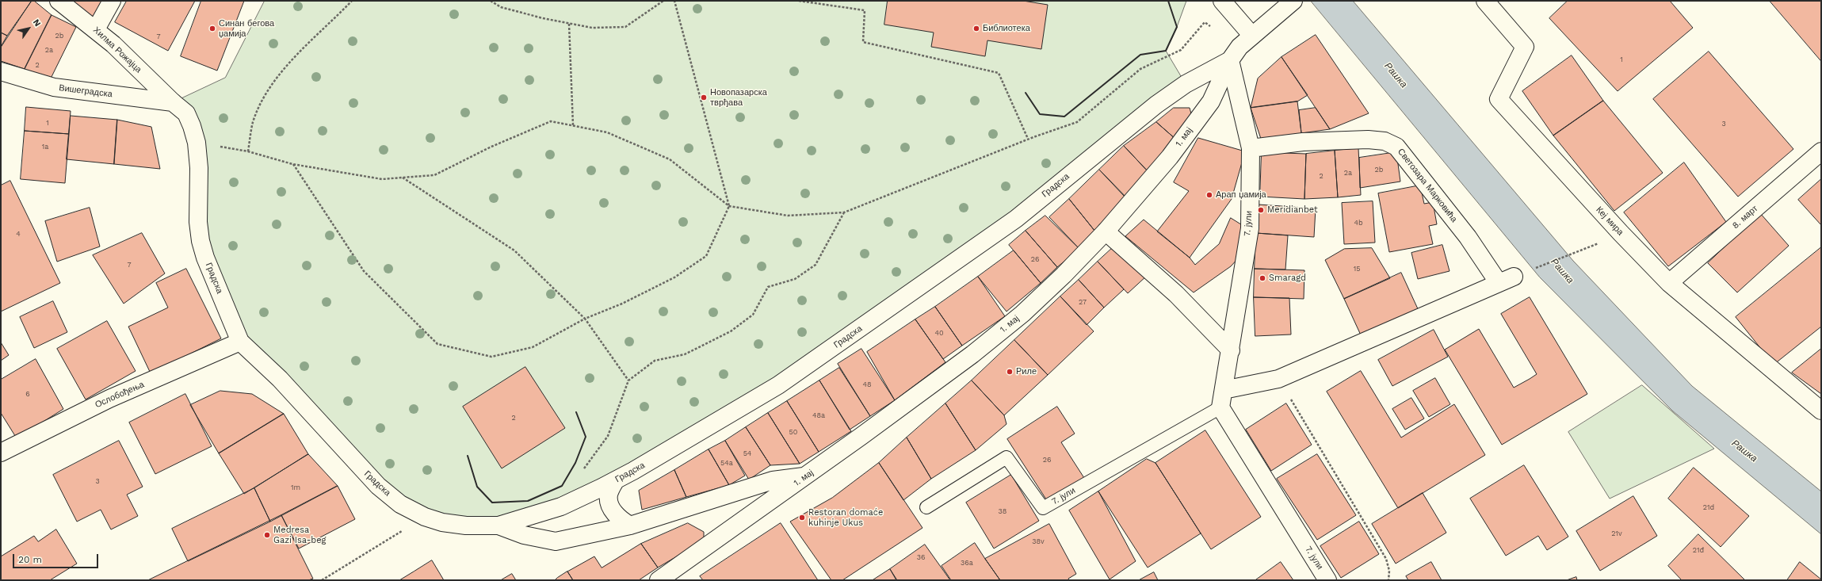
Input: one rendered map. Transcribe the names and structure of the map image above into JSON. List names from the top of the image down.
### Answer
{
  "streets": {
    "street": [
      "Хилма Рожајца",
      "Вишеградска",
      "1. мај",
      "Градска",
      "Светозара Марковића",
      "8. март",
      "Кеј мира",
      "7. јули",
      "Ослобођења"
    ]
  },
  "crossings": [
    ["Хилма Рожајца", "Вишеградска"],
    ["Хилма Рожајца", "Градска"],
    ["Вишеградска", "Градска"],
    ["1. мај", "Градска"],
    ["1. мај", "7. јули"],
    ["Градска", "7. јули"],
    ["Градска", "Ослобођења"],
    ["Светозара Марковића", "7. јули"],
    ["8. март", "Кеј мира"]
  ],
  "water": ["Рашка"],
  "places": [
    "Синан бегова џамија",
    "Библиотека",
    "Новопазарска тврђава",
    "Арап џамија",
    "Meridianbet",
    "Smaragd",
    "Риле",
    "Restoran domaće kuhinje Ukus",
    "Medresa Gazi Isa-beg"
  ],
  "house_numbers": [
    "2b",
    "7",
    "2a",
    "1",
    "2",
    "1",
    "3",
    "1a",
    "2b",
    "2a",
    "2",
    "4b",
    "4",
    "26",
    "7",
    "15",
    "27",
    "40",
    "48",
    "6",
    "48a",
    "2",
    "50",
    "54",
    "26",
    "54a",
    "3",
    "1m",
    "21d",
    "38",
    "21v",
    "38v",
    "21đ",
    "36",
    "36a"
  ],
  "scale_bar": "20 m",
  "north": "top right"
}
